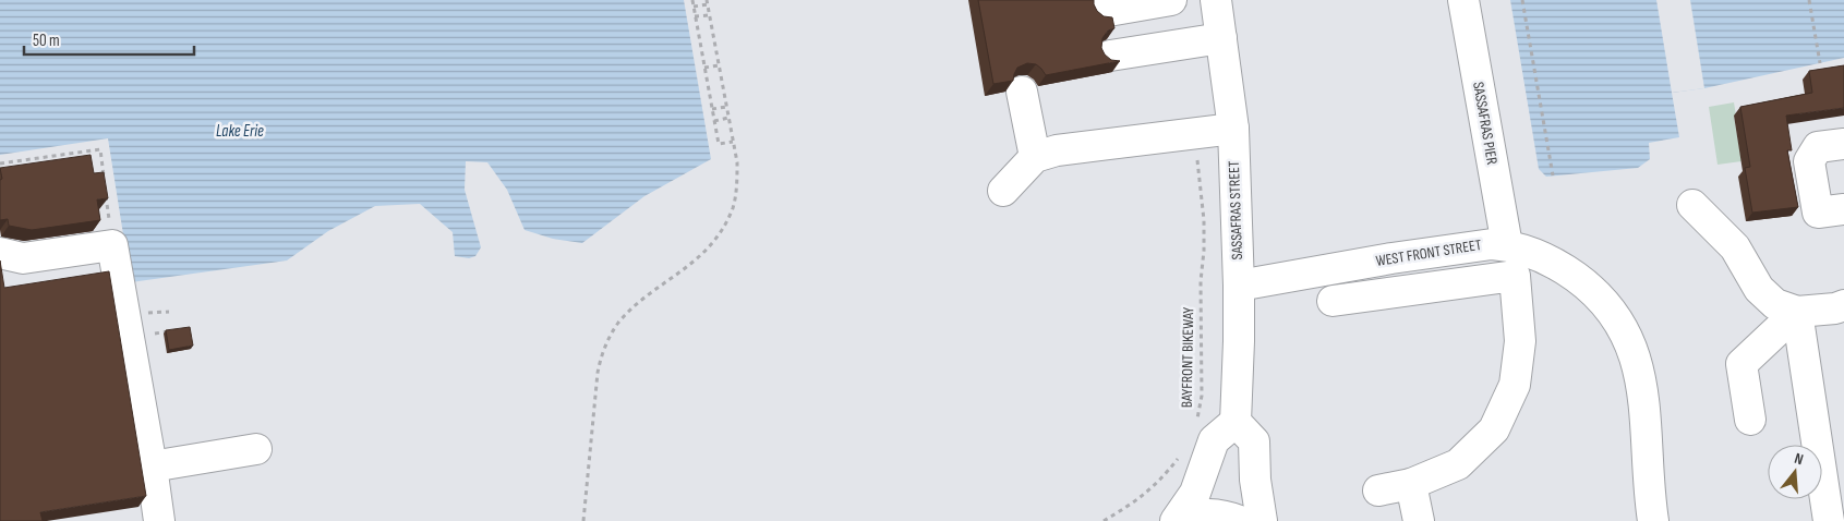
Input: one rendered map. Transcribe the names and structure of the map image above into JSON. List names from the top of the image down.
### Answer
{
  "streets": {
    "main road": ["SASSAFRAS PIER", "SASSAFRAS STREET", "WEST FRONT STREET"],
    "path": ["BAYFRONT BIKEWAY"]
  },
  "crossings": [
    ["SASSAFRAS PIER", "WEST FRONT STREET"],
    ["SASSAFRAS STREET", "WEST FRONT STREET"]
  ],
  "water": ["Lake Erie"],
  "scale_bar": "50 m",
  "north": "top"
}
